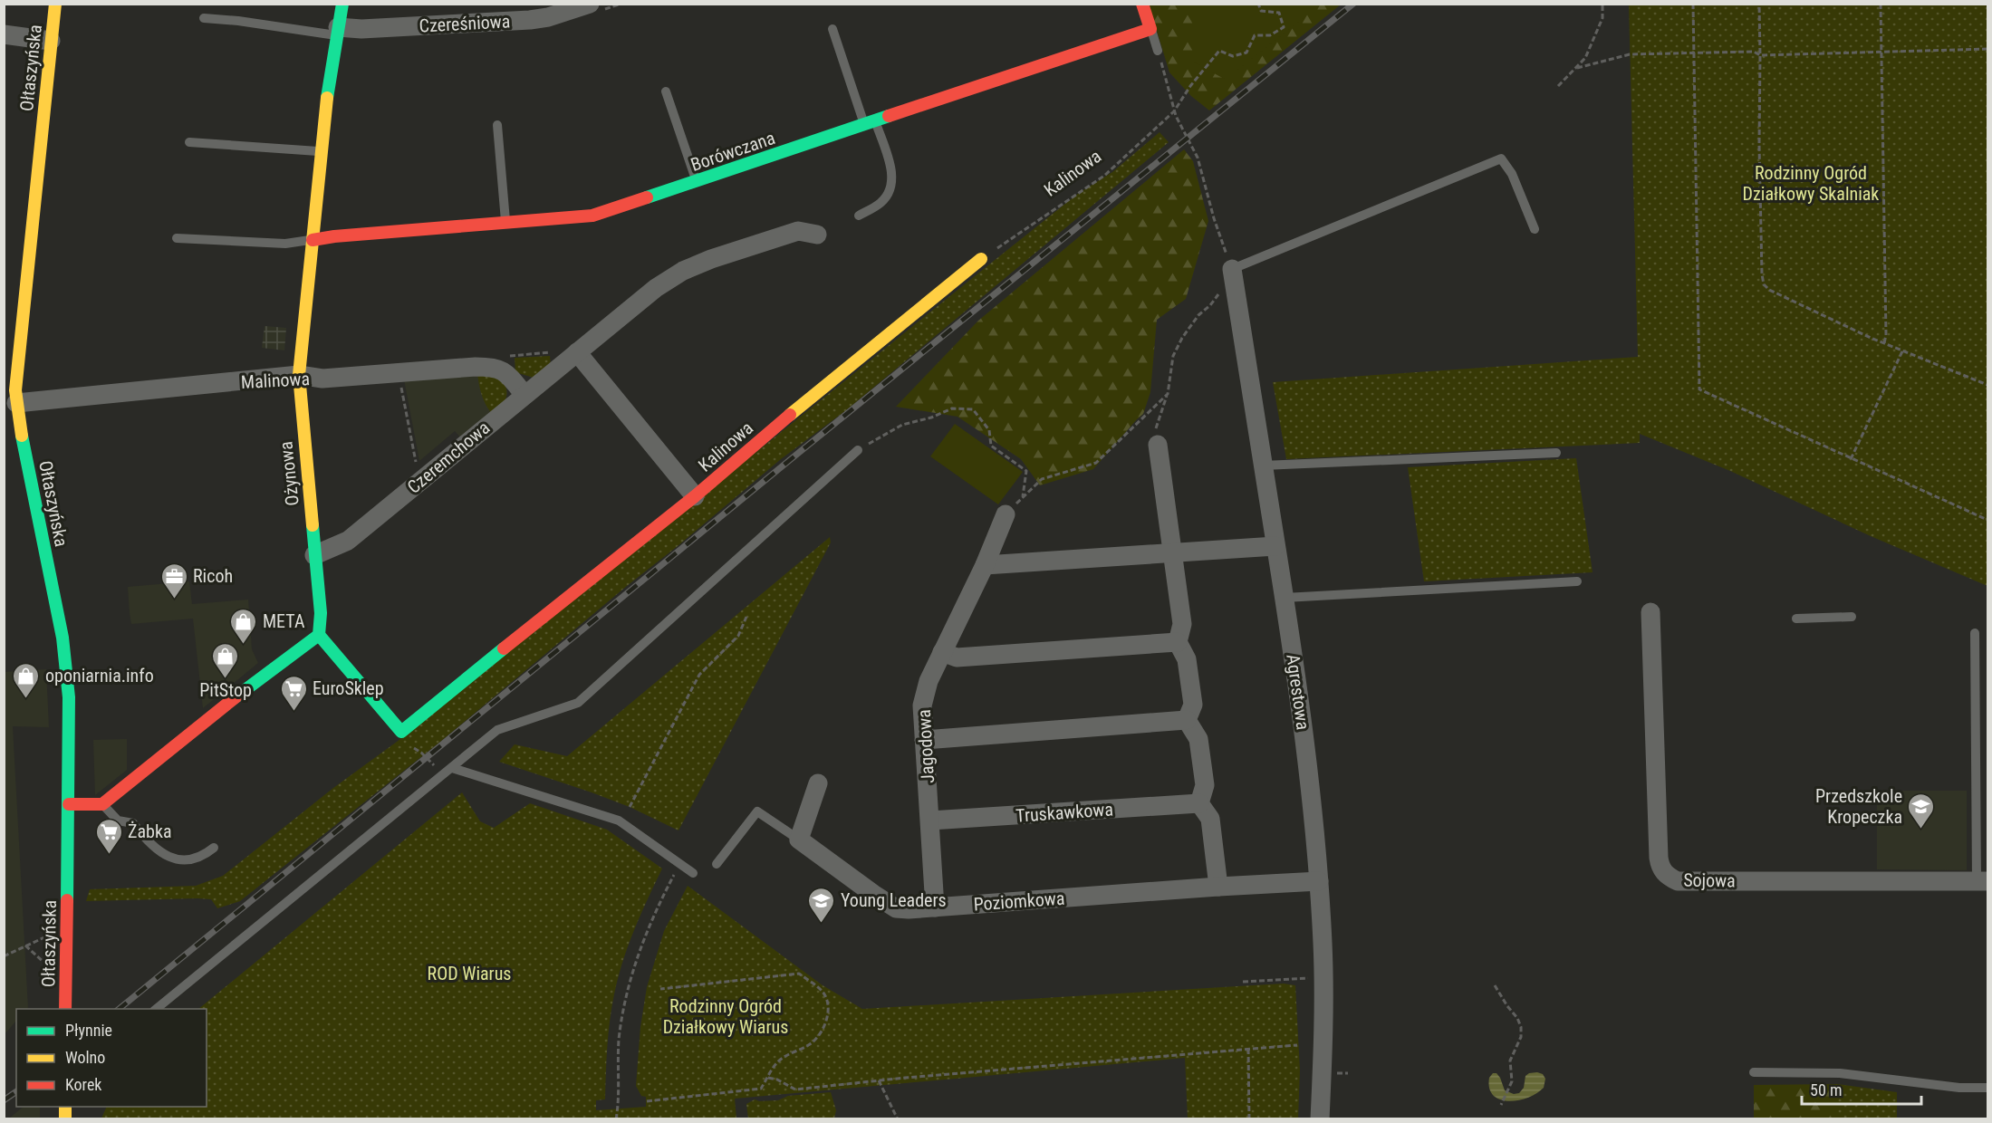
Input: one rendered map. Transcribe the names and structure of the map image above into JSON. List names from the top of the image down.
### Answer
{
  "streets": {
    "street": [
      "Czereśniowa",
      "Ołtaszyńska",
      "Borówczana",
      "Kalinowa",
      "Malinowa",
      "Czeremchowa",
      "Ożynowa",
      "Agrestowa",
      "Jagodowa",
      "Truskawkowa",
      "Sojowa",
      "Poziomkowa"
    ]
  },
  "crossings": [
    ["Czereśniowa", "Ożynowa"],
    ["Ołtaszyńska", "Malinowa"],
    ["Borówczana", "Ożynowa"],
    ["Kalinowa", "Ożynowa"],
    ["Malinowa", "Czeremchowa"],
    ["Malinowa", "Ożynowa"],
    ["Czeremchowa", "Ożynowa"],
    ["Agrestowa", "Poziomkowa"],
    ["Jagodowa", "Truskawkowa"],
    ["Jagodowa", "Poziomkowa"]
  ],
  "parks": ["Rodzinny Ogród Działkowy Skalniak", "ROD Wiarus", "Rodzinny Ogród Działkowy Wiarus"],
  "places": {
    "office": ["Ricoh"],
    "shop": ["META", "PitStop", "oponiarnia.info"],
    "supermarket": ["EuroSklep", "Żabka"],
    "school or university": ["Przedszkole Kropeczka", "Young Leaders"]
  },
  "legend": ["Płynnie", "Wolno", "Korek"],
  "scale_bar": "50 m"
}
